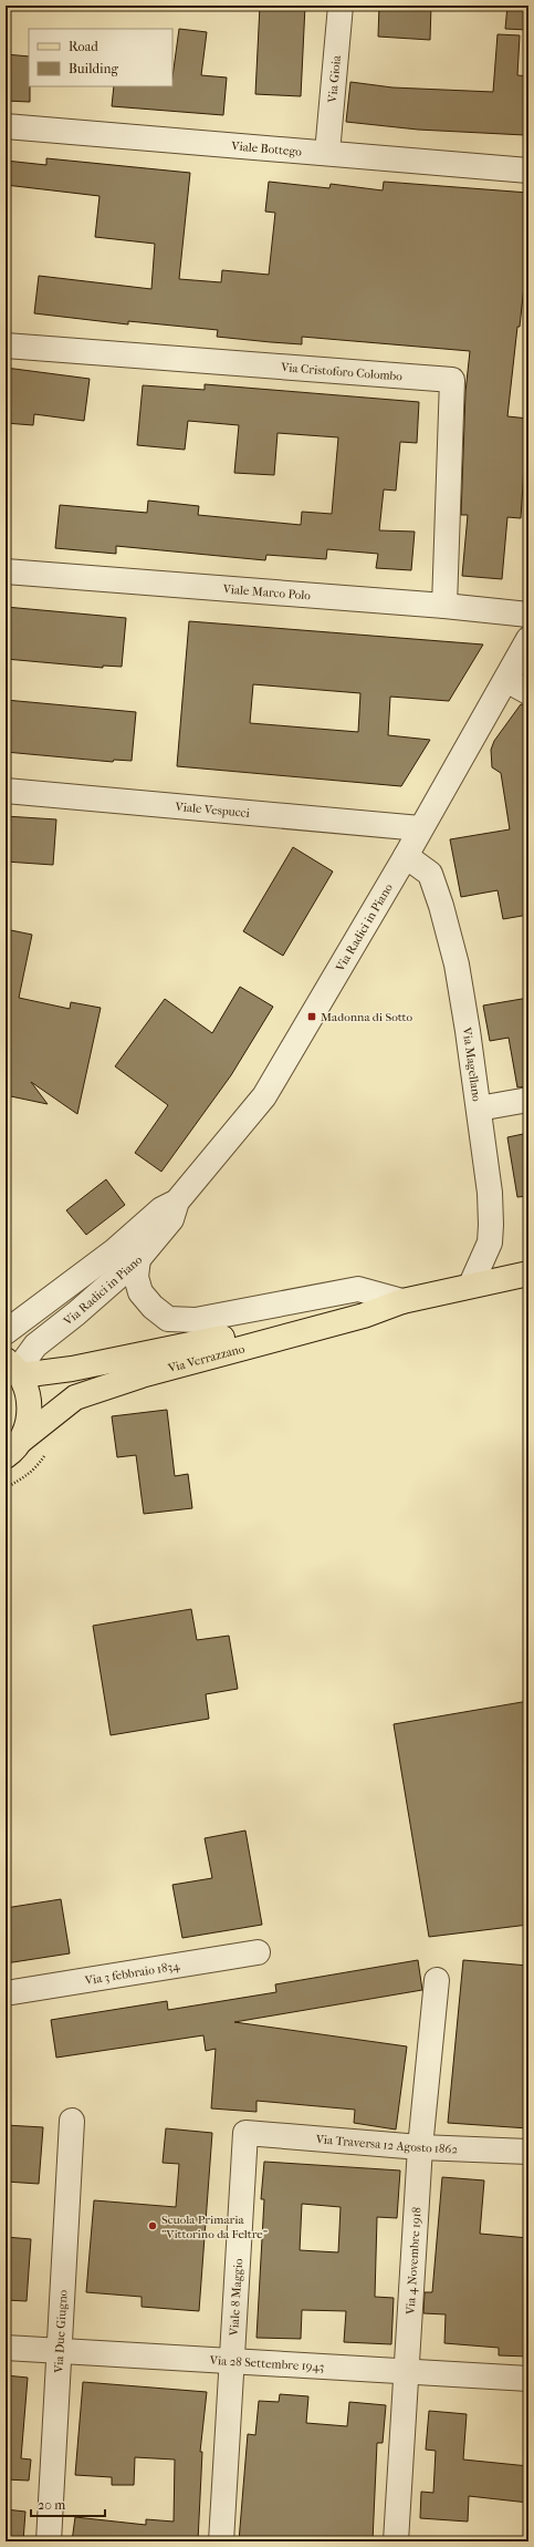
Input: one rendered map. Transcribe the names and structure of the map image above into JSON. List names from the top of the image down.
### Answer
{
  "streets": {
    "main road": ["Via Verrazzano"],
    "street": [
      "Via Gioia",
      "Viale Bottego",
      "Via Cristoforo Colombo",
      "Viale Marco Polo",
      "Viale Vespucci",
      "Via Radici in Piano",
      "Via Magellano",
      "Via 3 febbraio 1834",
      "Via Traversa 12 Agosto 1862",
      "Via 4 Novembre 1918",
      "Viale 8 Maggio",
      "Via Due Giugno",
      "Via 28 Settembre 1943"
    ]
  },
  "crossings": [
    ["Via Gioia", "Viale Bottego"],
    ["Via Cristoforo Colombo", "Viale Marco Polo"],
    ["Viale Vespucci", "Via Radici in Piano"],
    ["Via Radici in Piano", "Via Magellano"],
    ["Via Radici in Piano", "Via Verrazzano"],
    ["Via Magellano", "Via Verrazzano"],
    ["Via Traversa 12 Agosto 1862", "Via 4 Novembre 1918"],
    ["Via Traversa 12 Agosto 1862", "Viale 8 Maggio"],
    ["Via 4 Novembre 1918", "Via 28 Settembre 1943"],
    ["Viale 8 Maggio", "Via 28 Settembre 1943"],
    ["Via Due Giugno", "Via 28 Settembre 1943"]
  ],
  "places": {
    "transit": ["Madonna di Sotto"],
    "other": ["Scuola Primaria \"Vittorino da Feltre\""]
  },
  "legend": ["Road", "Building"],
  "scale_bar": "20 m"
}
